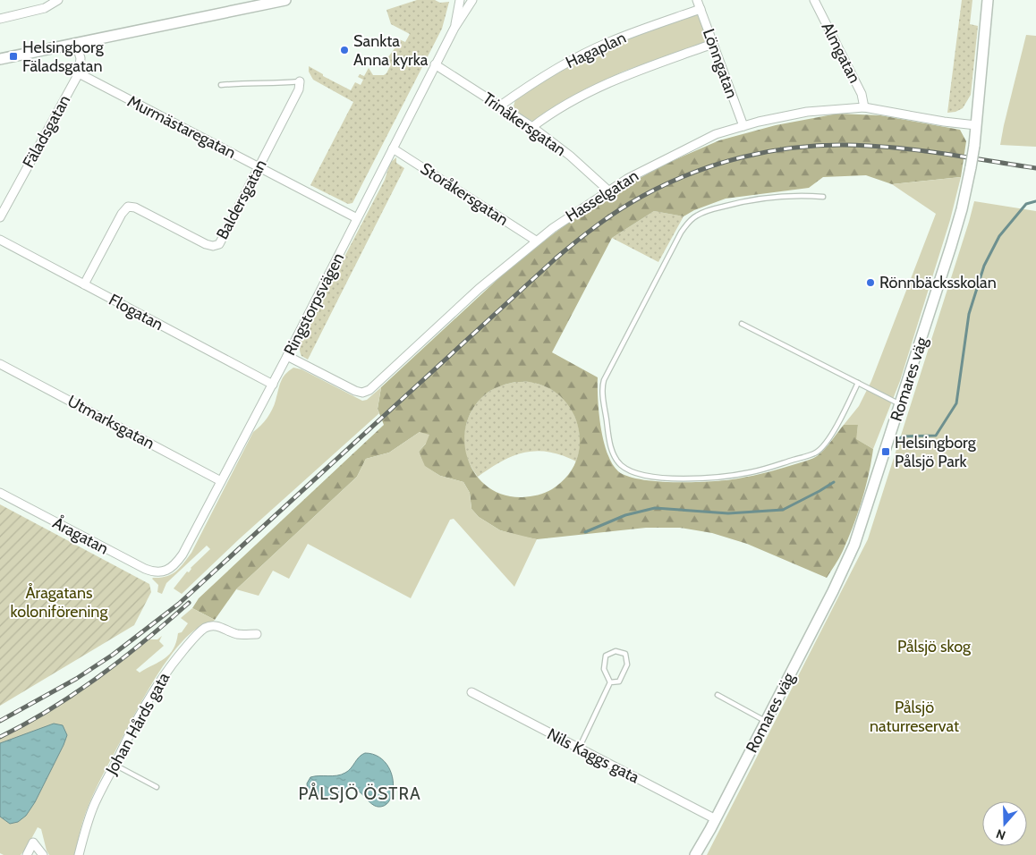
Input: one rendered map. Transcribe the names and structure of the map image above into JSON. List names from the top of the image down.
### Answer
{
  "streets": {
    "street": [
      "Hagaplan",
      "Almgatan",
      "Lönngatan",
      "Trinåkersgatan",
      "Murmästaregatan",
      "Fäladsgatan",
      "Storåkersgatan",
      "Hasselgatan",
      "Baldersgatan",
      "Ringstorpsvägen",
      "Flogatan",
      "Romares väg",
      "Utmarksgatan",
      "Åragatan",
      "Johan Hårds gata",
      "Nils Kaggs gata"
    ]
  },
  "crossings": [
    ["Hagaplan", "Lönngatan"],
    ["Hagaplan", "Trinåkersgatan"],
    ["Almgatan", "Hasselgatan"],
    ["Lönngatan", "Hasselgatan"],
    ["Trinåkersgatan", "Hasselgatan"],
    ["Trinåkersgatan", "Ringstorpsvägen"],
    ["Murmästaregatan", "Fäladsgatan"],
    ["Murmästaregatan", "Baldersgatan"],
    ["Murmästaregatan", "Ringstorpsvägen"],
    ["Storåkersgatan", "Hasselgatan"],
    ["Storåkersgatan", "Ringstorpsvägen"],
    ["Hasselgatan", "Ringstorpsvägen"],
    ["Hasselgatan", "Romares väg"],
    ["Baldersgatan", "Flogatan"],
    ["Ringstorpsvägen", "Flogatan"],
    ["Ringstorpsvägen", "Utmarksgatan"],
    ["Ringstorpsvägen", "Åragatan"],
    ["Romares väg", "Nils Kaggs gata"]
  ],
  "districts": ["PÅLSJÖ ÖSTRA"],
  "parks": ["Åragatans koloniförening", "Pålsjö skog", "Pålsjö naturreservat"],
  "places": {
    "other": ["Sankta Anna kyrka", "Rönnbäcksskolan"],
    "transit": ["Helsingborg Fäladsgatan", "Helsingborg Pålsjö Park"]
  },
  "north": "bottom"
}
